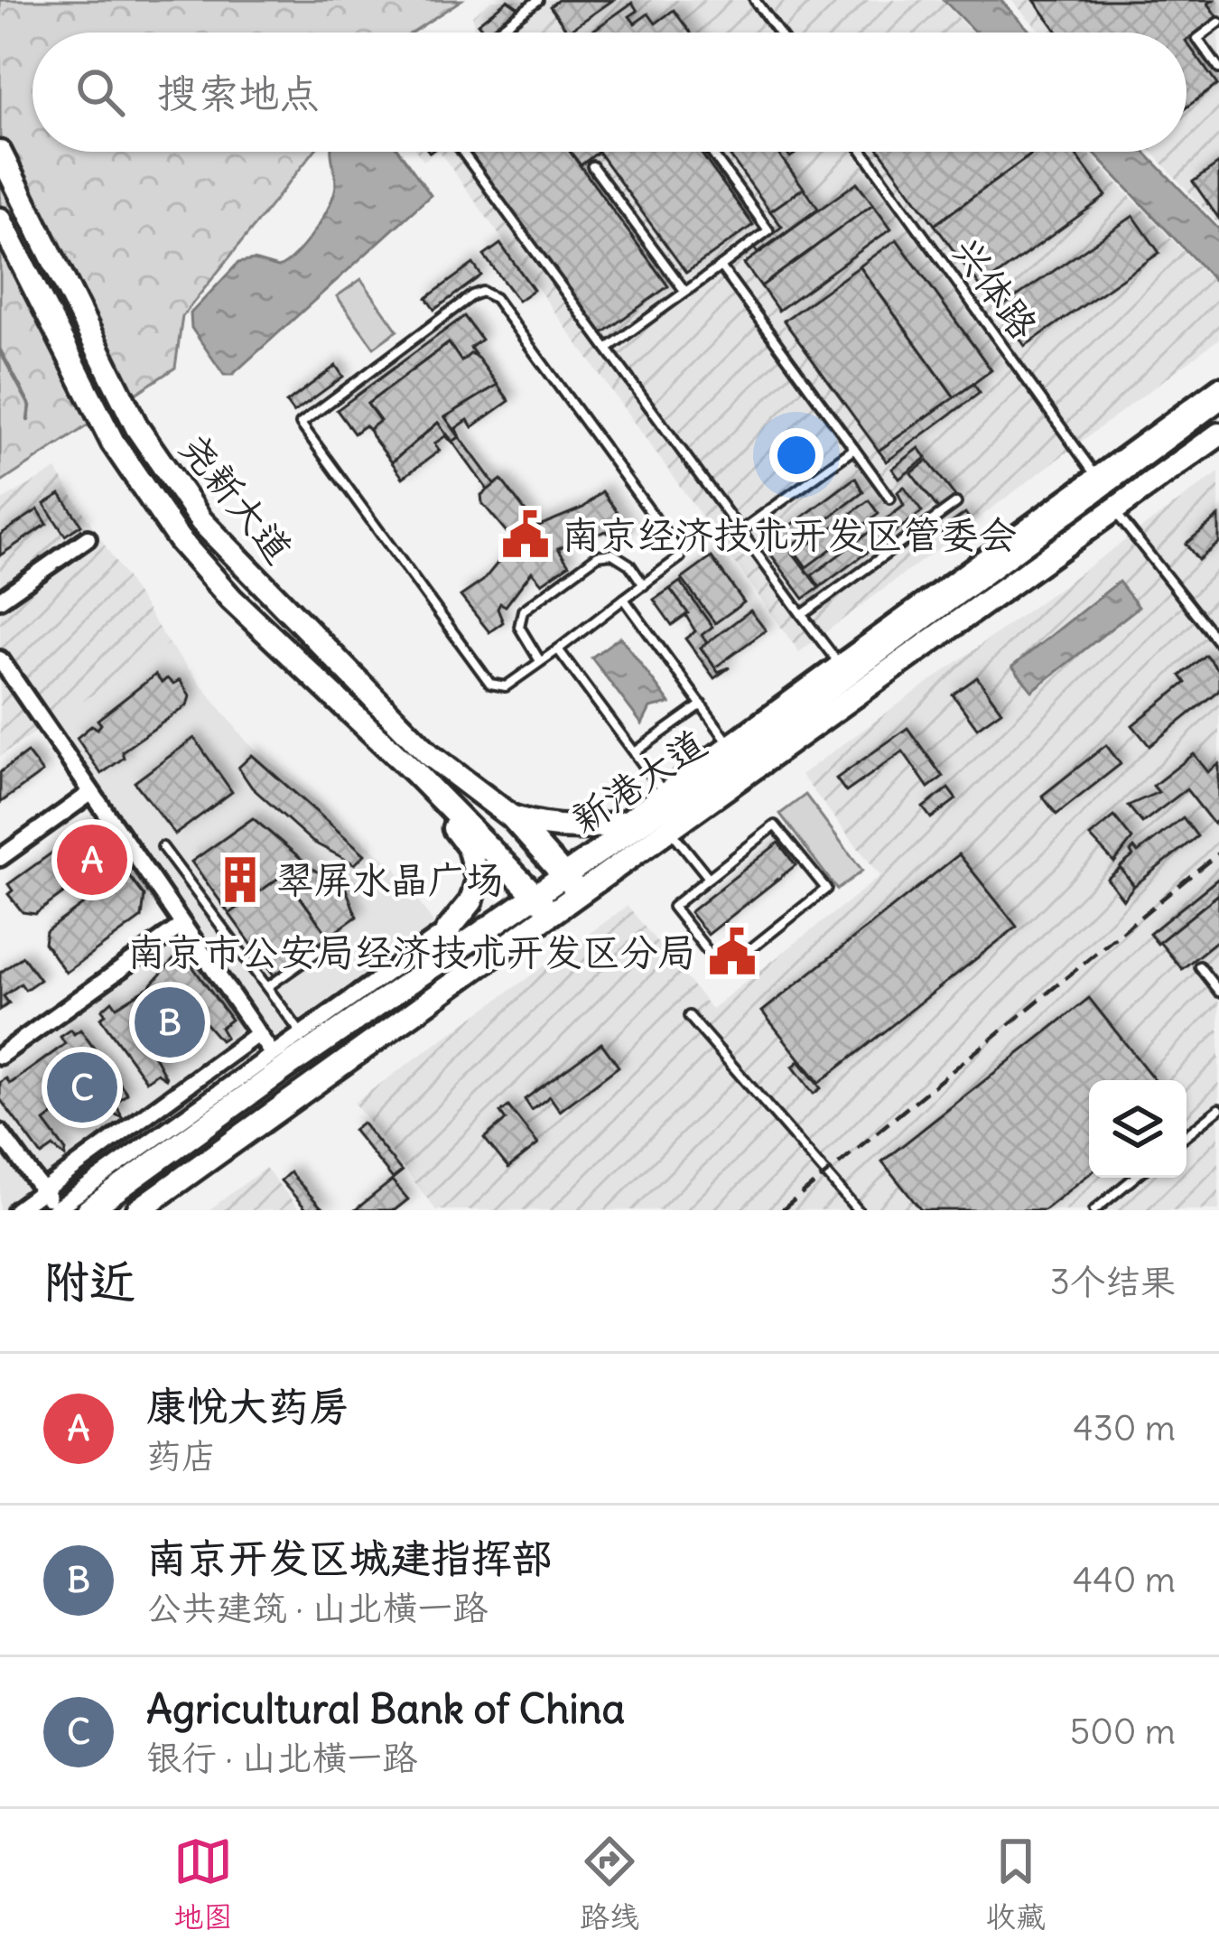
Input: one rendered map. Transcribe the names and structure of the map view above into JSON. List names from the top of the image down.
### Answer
{
  "streets": {
    "main road": ["尧新大道", "新港大道"],
    "lane": ["兴体路"]
  },
  "crossings": [
    ["尧新大道", "新港大道"]
  ],
  "places": {
    "public building": ["南京经济技术开发区管委会", "南京市公安局经济技术开发区分局"],
    "building": ["翠屏水晶广场"]
  },
  "page": {
    "search": "搜索地点",
    "pins": ["A", "B", "C"],
    "heading": ["附近", "3个结果"],
    "list": [
      {
        "mark": "A",
        "name": "康悦大药房",
        "note": "药店",
        "value": "430 m"
      },
      {
        "mark": "B",
        "name": "南京开发区城建指挥部",
        "note": "公共建筑 · 山北横一路",
        "value": "440 m"
      },
      {
        "mark": "C",
        "name": "Agricultural Bank of China",
        "note": "银行 · 山北横一路",
        "value": "500 m"
      }
    ],
    "nav": ["地图", "路线", "收藏"]
  }
}
